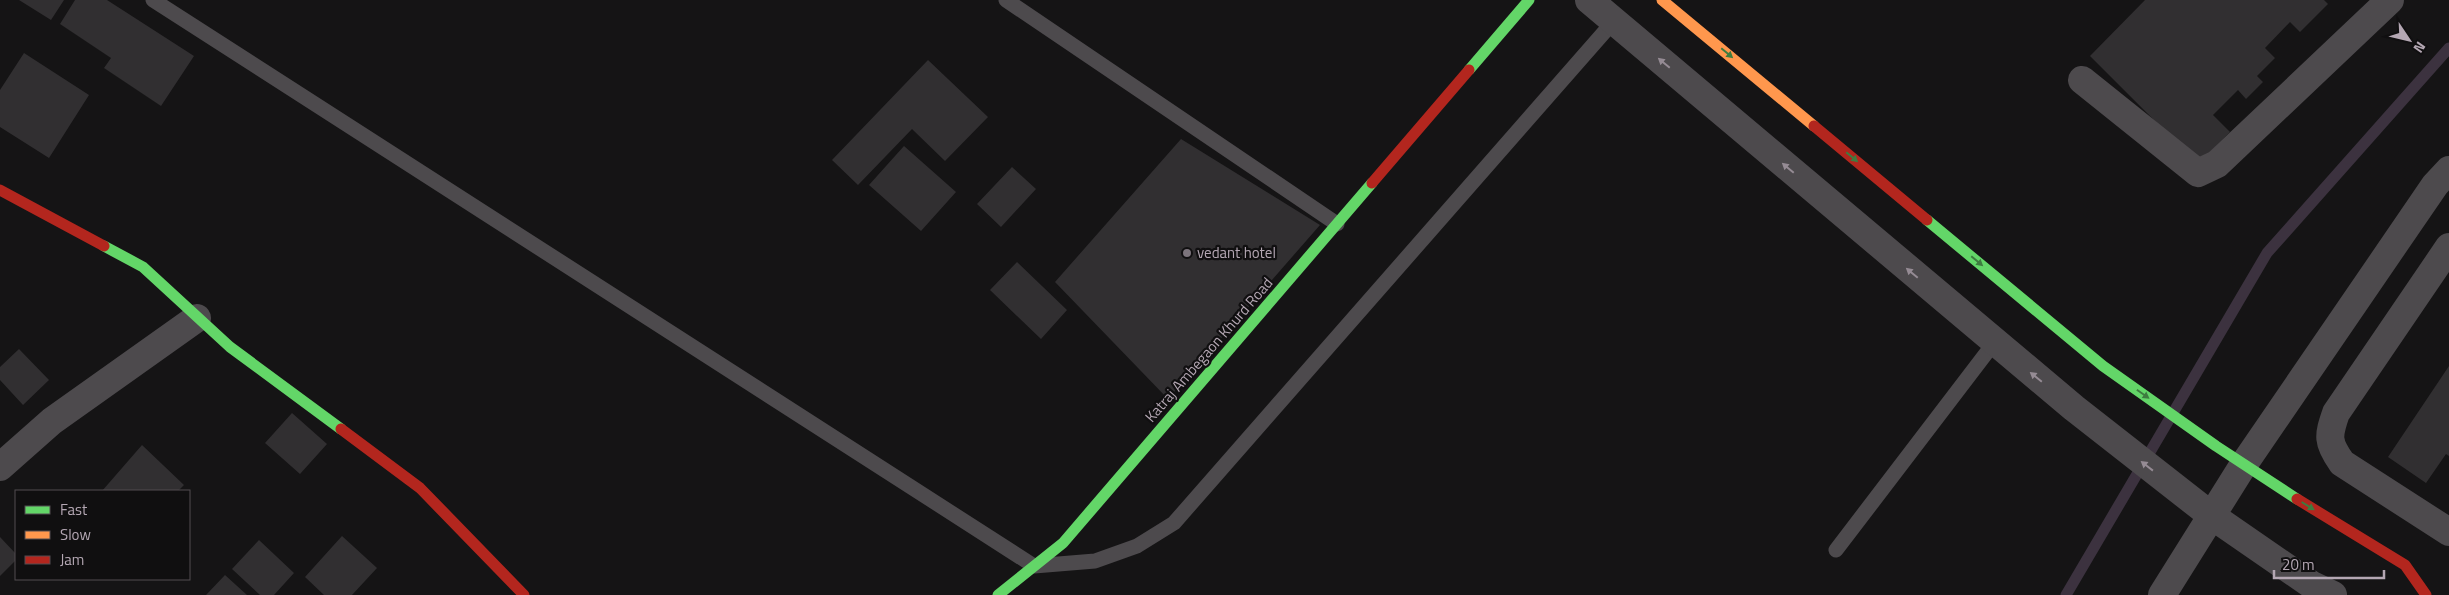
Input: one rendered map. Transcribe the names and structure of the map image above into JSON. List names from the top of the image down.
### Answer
{
  "streets": {
    "street": ["Katraj Ambegaon Khurd Road"]
  },
  "places": ["vedant hotel"],
  "legend": ["Fast", "Slow", "Jam"],
  "scale_bar": "20 m",
  "north": "bottom right"
}
